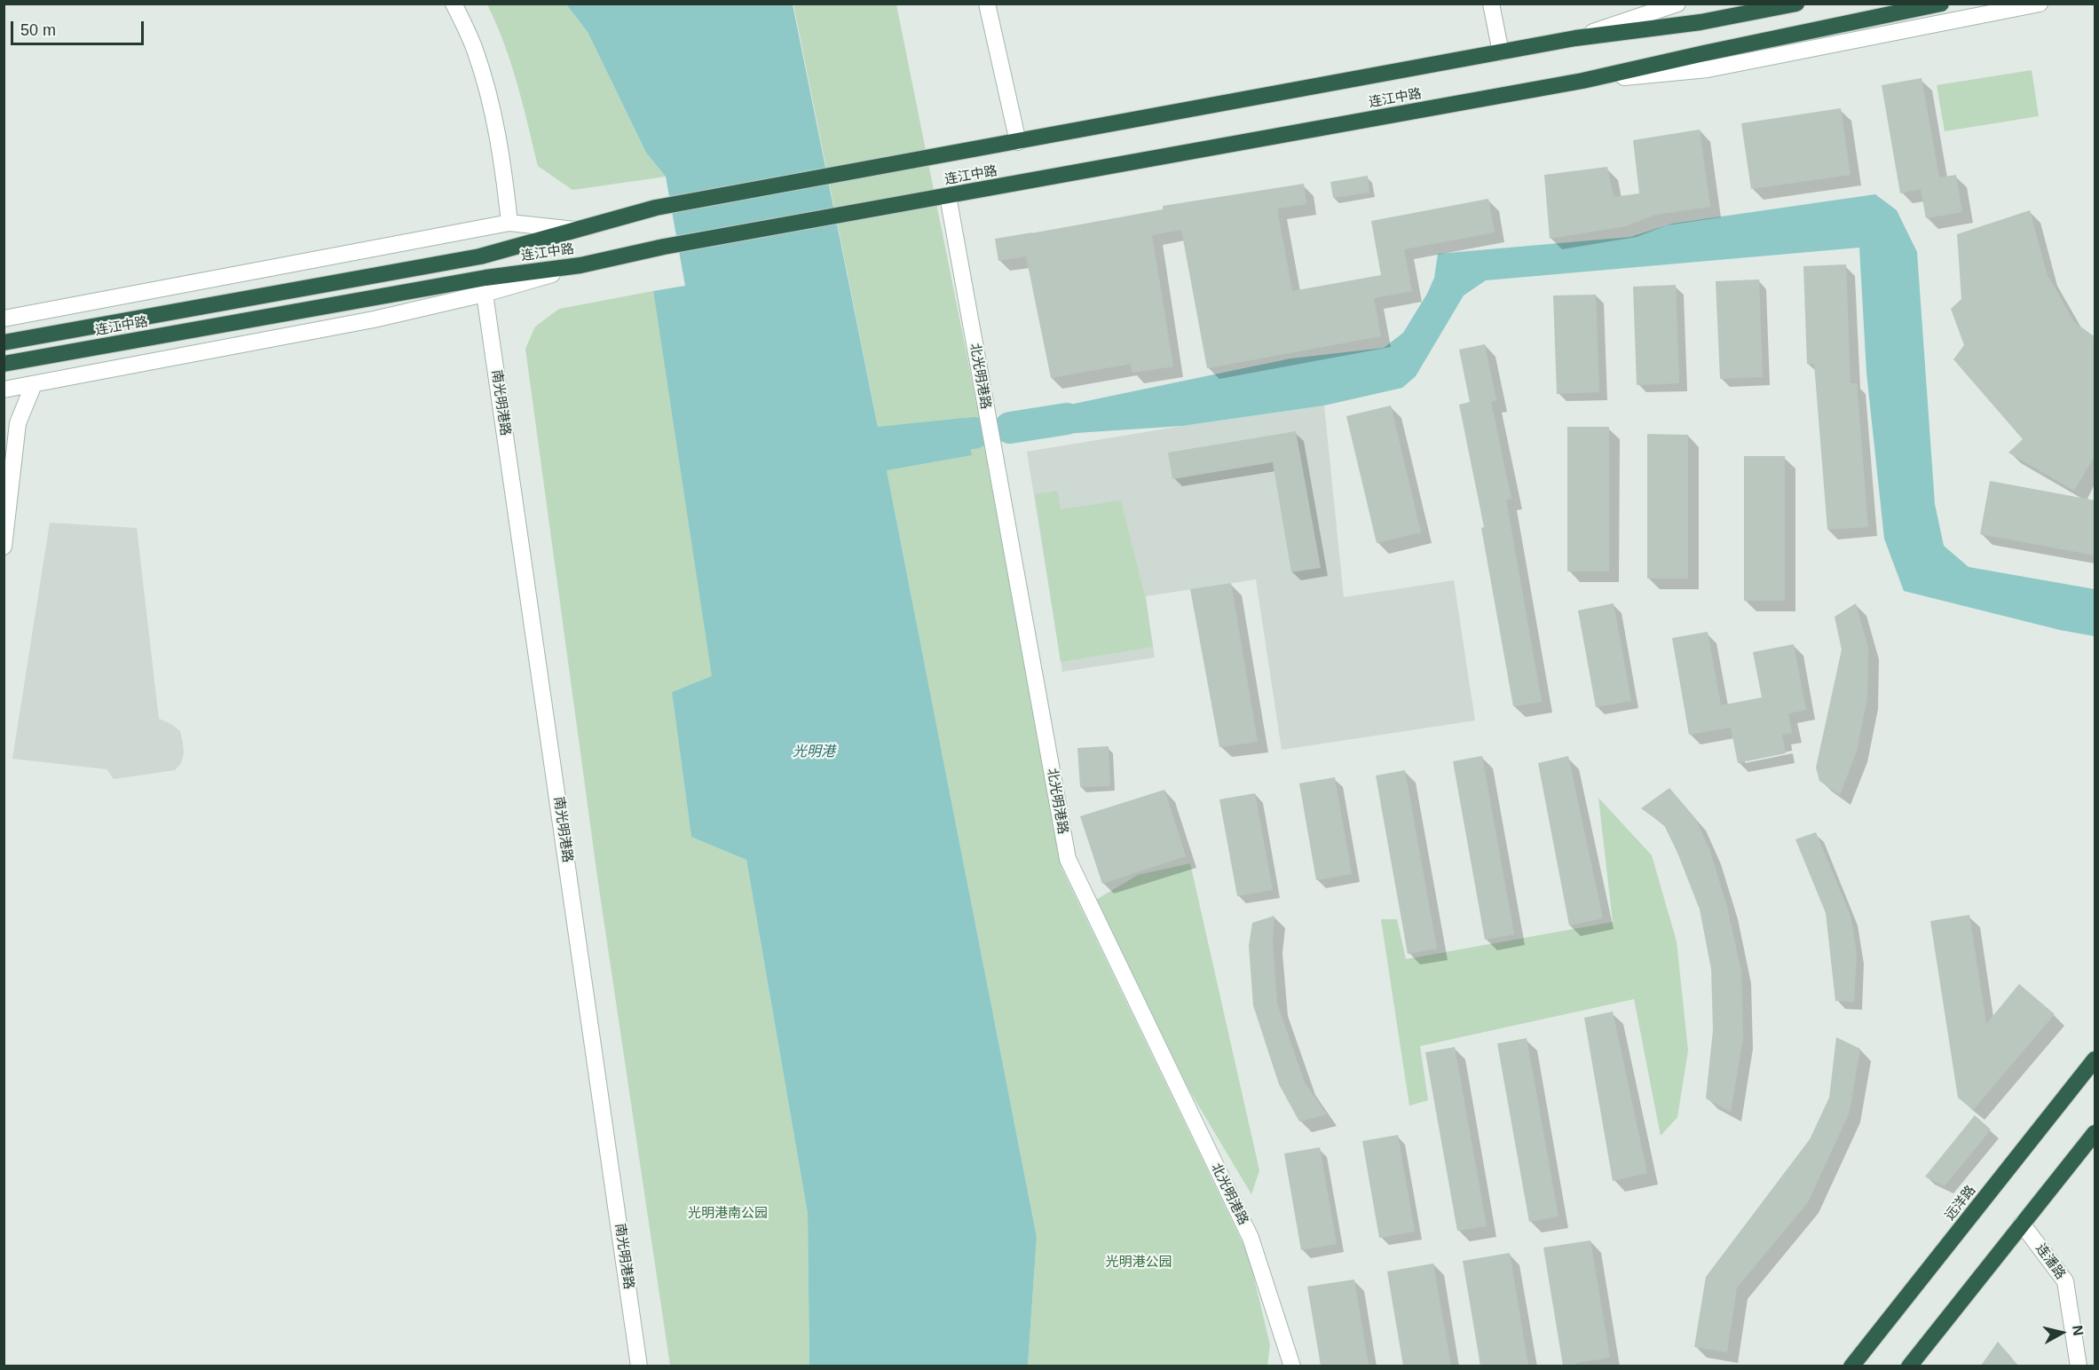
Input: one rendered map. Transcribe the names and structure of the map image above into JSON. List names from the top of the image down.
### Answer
{
  "streets": {
    "highway": ["连江中路", "远洋路"],
    "street": ["北光明港路", "南光明港路", "连潘路"]
  },
  "crossings": [
    ["连江中路", "北光明港路"]
  ],
  "water": ["光明港"],
  "parks": ["光明港南公园", "光明港公园"],
  "scale_bar": "50 m",
  "north": "right"
}
